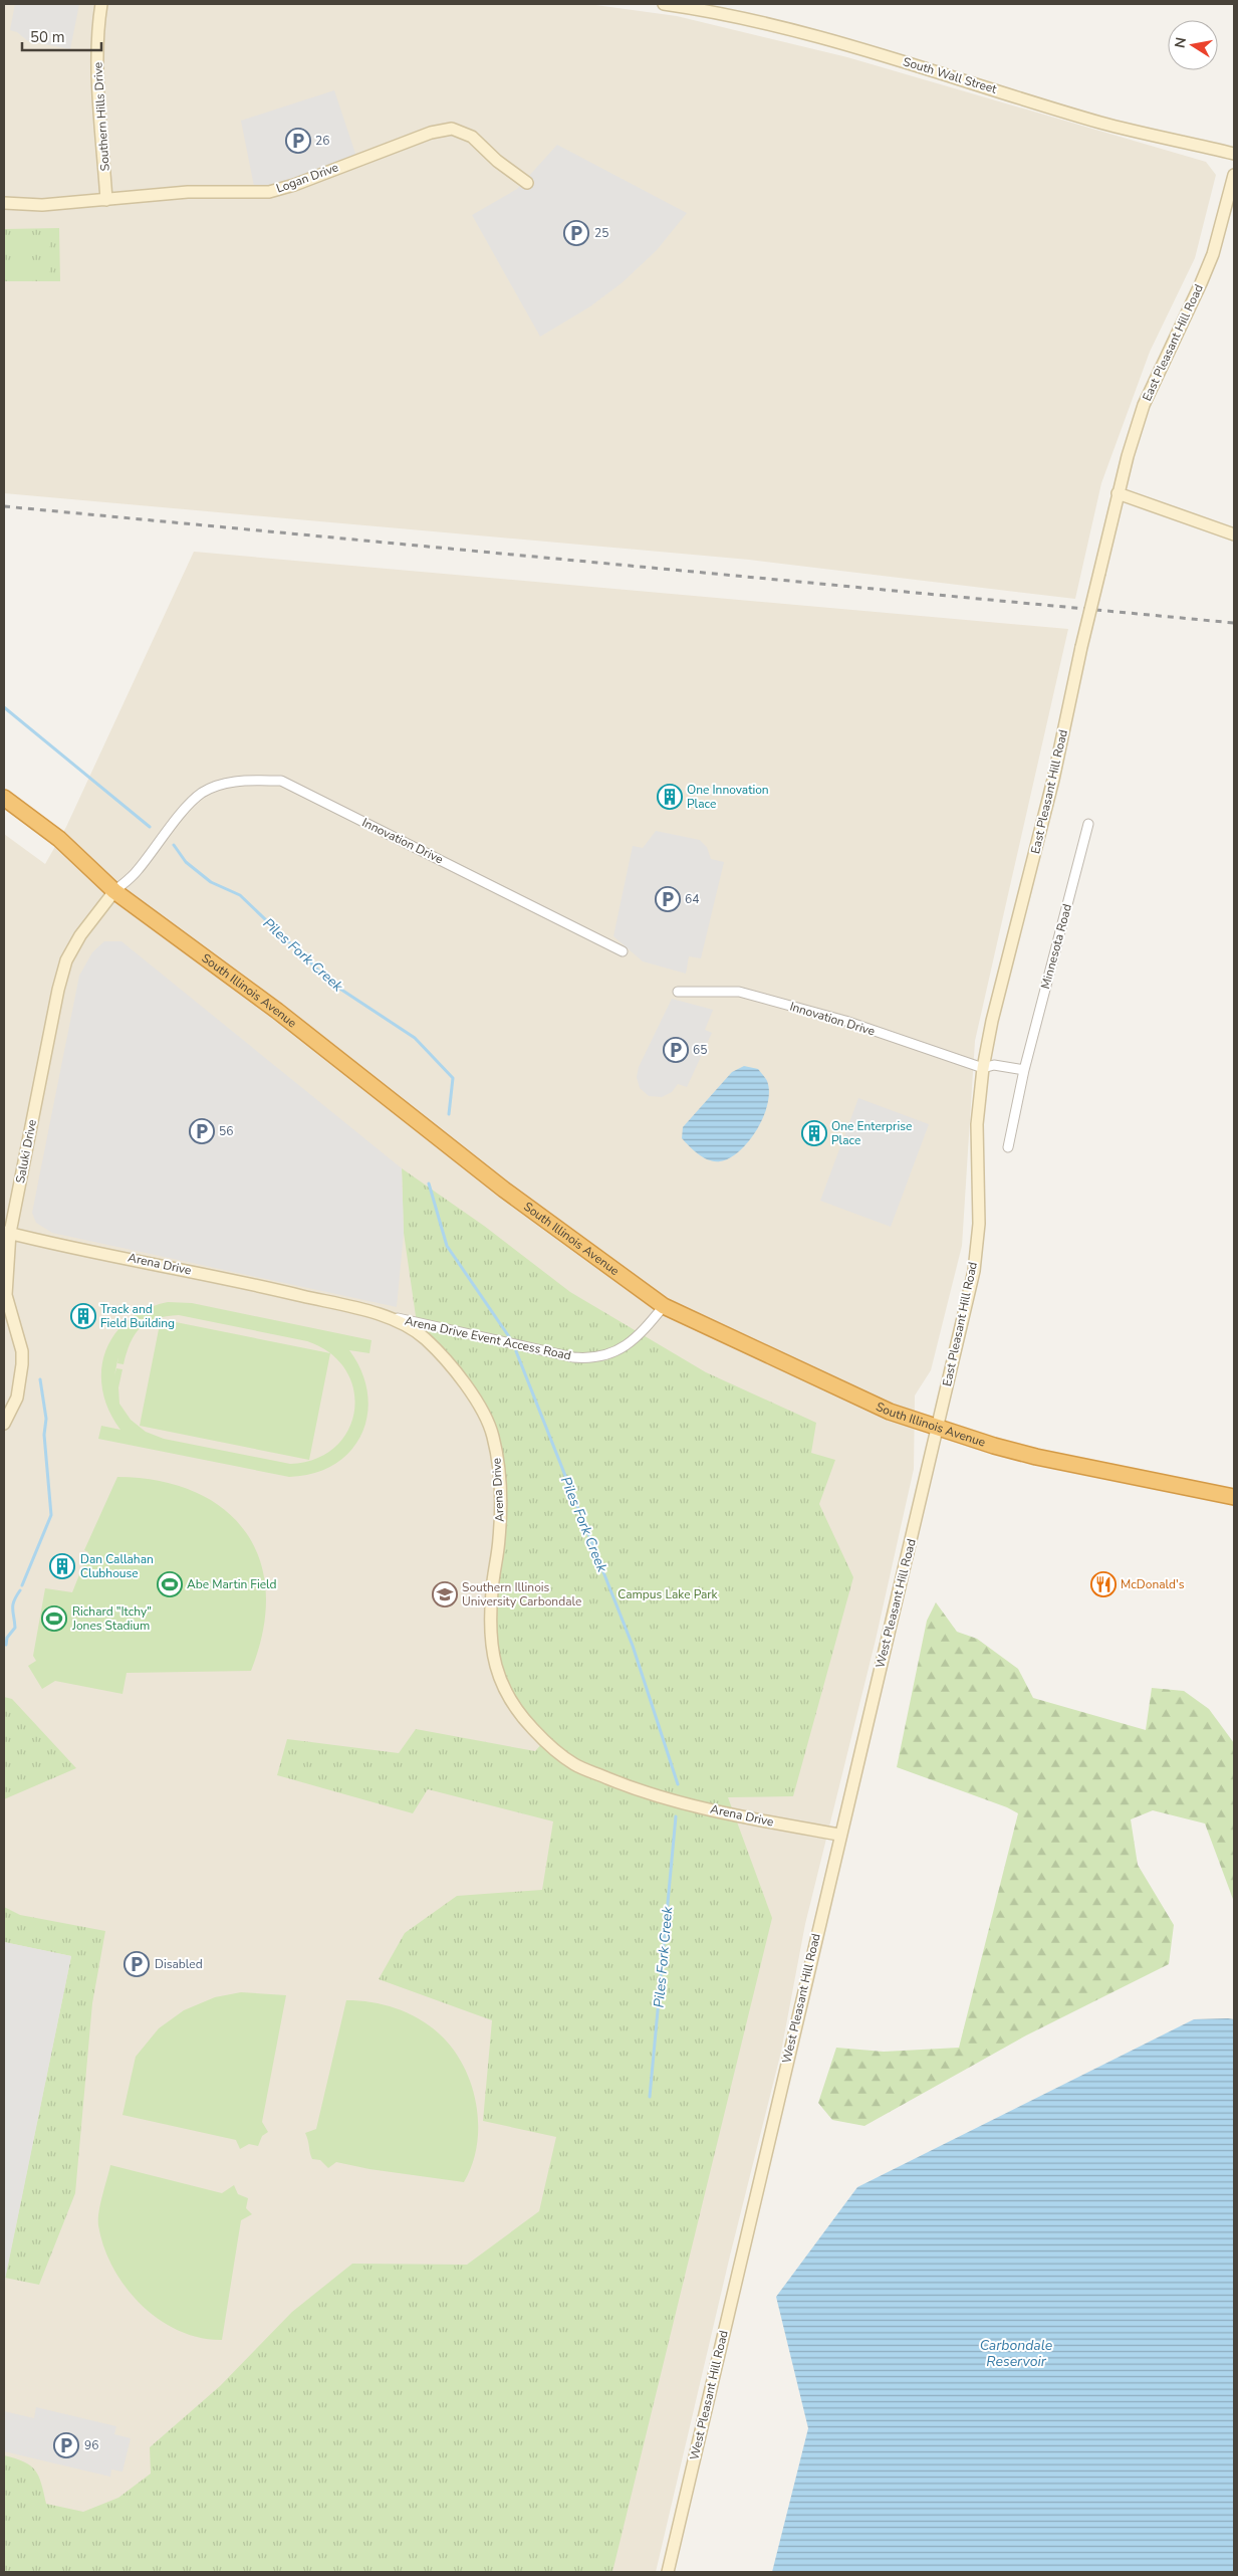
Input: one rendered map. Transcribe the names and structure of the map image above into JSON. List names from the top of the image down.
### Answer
{
  "streets": {
    "highway": ["South Illinois Avenue"],
    "street": [
      "South Wall Street",
      "Southern Hills Drive",
      "Logan Drive",
      "East Pleasant Hill Road",
      "Innovation Drive",
      "Minnesota Road",
      "Saluki Drive",
      "Arena Drive",
      "Arena Drive Event Access Road",
      "West Pleasant Hill Road"
    ]
  },
  "crossings": [
    ["Southern Hills Drive", "Logan Drive"],
    ["East Pleasant Hill Road", "Innovation Drive"],
    ["East Pleasant Hill Road", "South Illinois Avenue"],
    ["East Pleasant Hill Road", "West Pleasant Hill Road"],
    ["Innovation Drive", "South Illinois Avenue"],
    ["Innovation Drive", "Saluki Drive"],
    ["South Illinois Avenue", "Saluki Drive"],
    ["South Illinois Avenue", "Arena Drive Event Access Road"],
    ["South Illinois Avenue", "West Pleasant Hill Road"],
    ["Saluki Drive", "Arena Drive"],
    ["Arena Drive", "Arena Drive Event Access Road"],
    ["Arena Drive", "West Pleasant Hill Road"]
  ],
  "water": ["Piles Fork Creek", "Carbondale Reservoir"],
  "parks": ["Campus Lake Park"],
  "places": {
    "parking": [
      "26",
      "25",
      "64",
      "65",
      "56",
      "Disabled",
      "96"
    ],
    "building": [
      "One Innovation Place",
      "One Enterprise Place",
      "Track and Field Building",
      "Dan Callahan Clubhouse"
    ],
    "sports": ["Abe Martin Field", "Richard \"Itchy\" Jones Stadium"],
    "restaurant": ["McDonald's"],
    "school or university": ["Southern Illinois University Carbondale"]
  },
  "scale_bar": "50 m",
  "north": "left"
}
